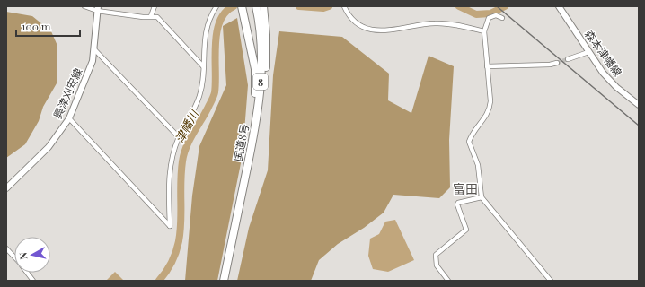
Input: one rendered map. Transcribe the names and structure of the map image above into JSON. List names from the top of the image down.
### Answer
{
  "streets": {
    "highway": ["8", "国道8号"],
    "main road": ["森本津幡線", "興津刈安線"]
  },
  "crossings": [
    ["8", "国道8号"]
  ],
  "districts": ["富田"],
  "water": ["津幡川"],
  "scale_bar": "100 m",
  "north": "left"
}
